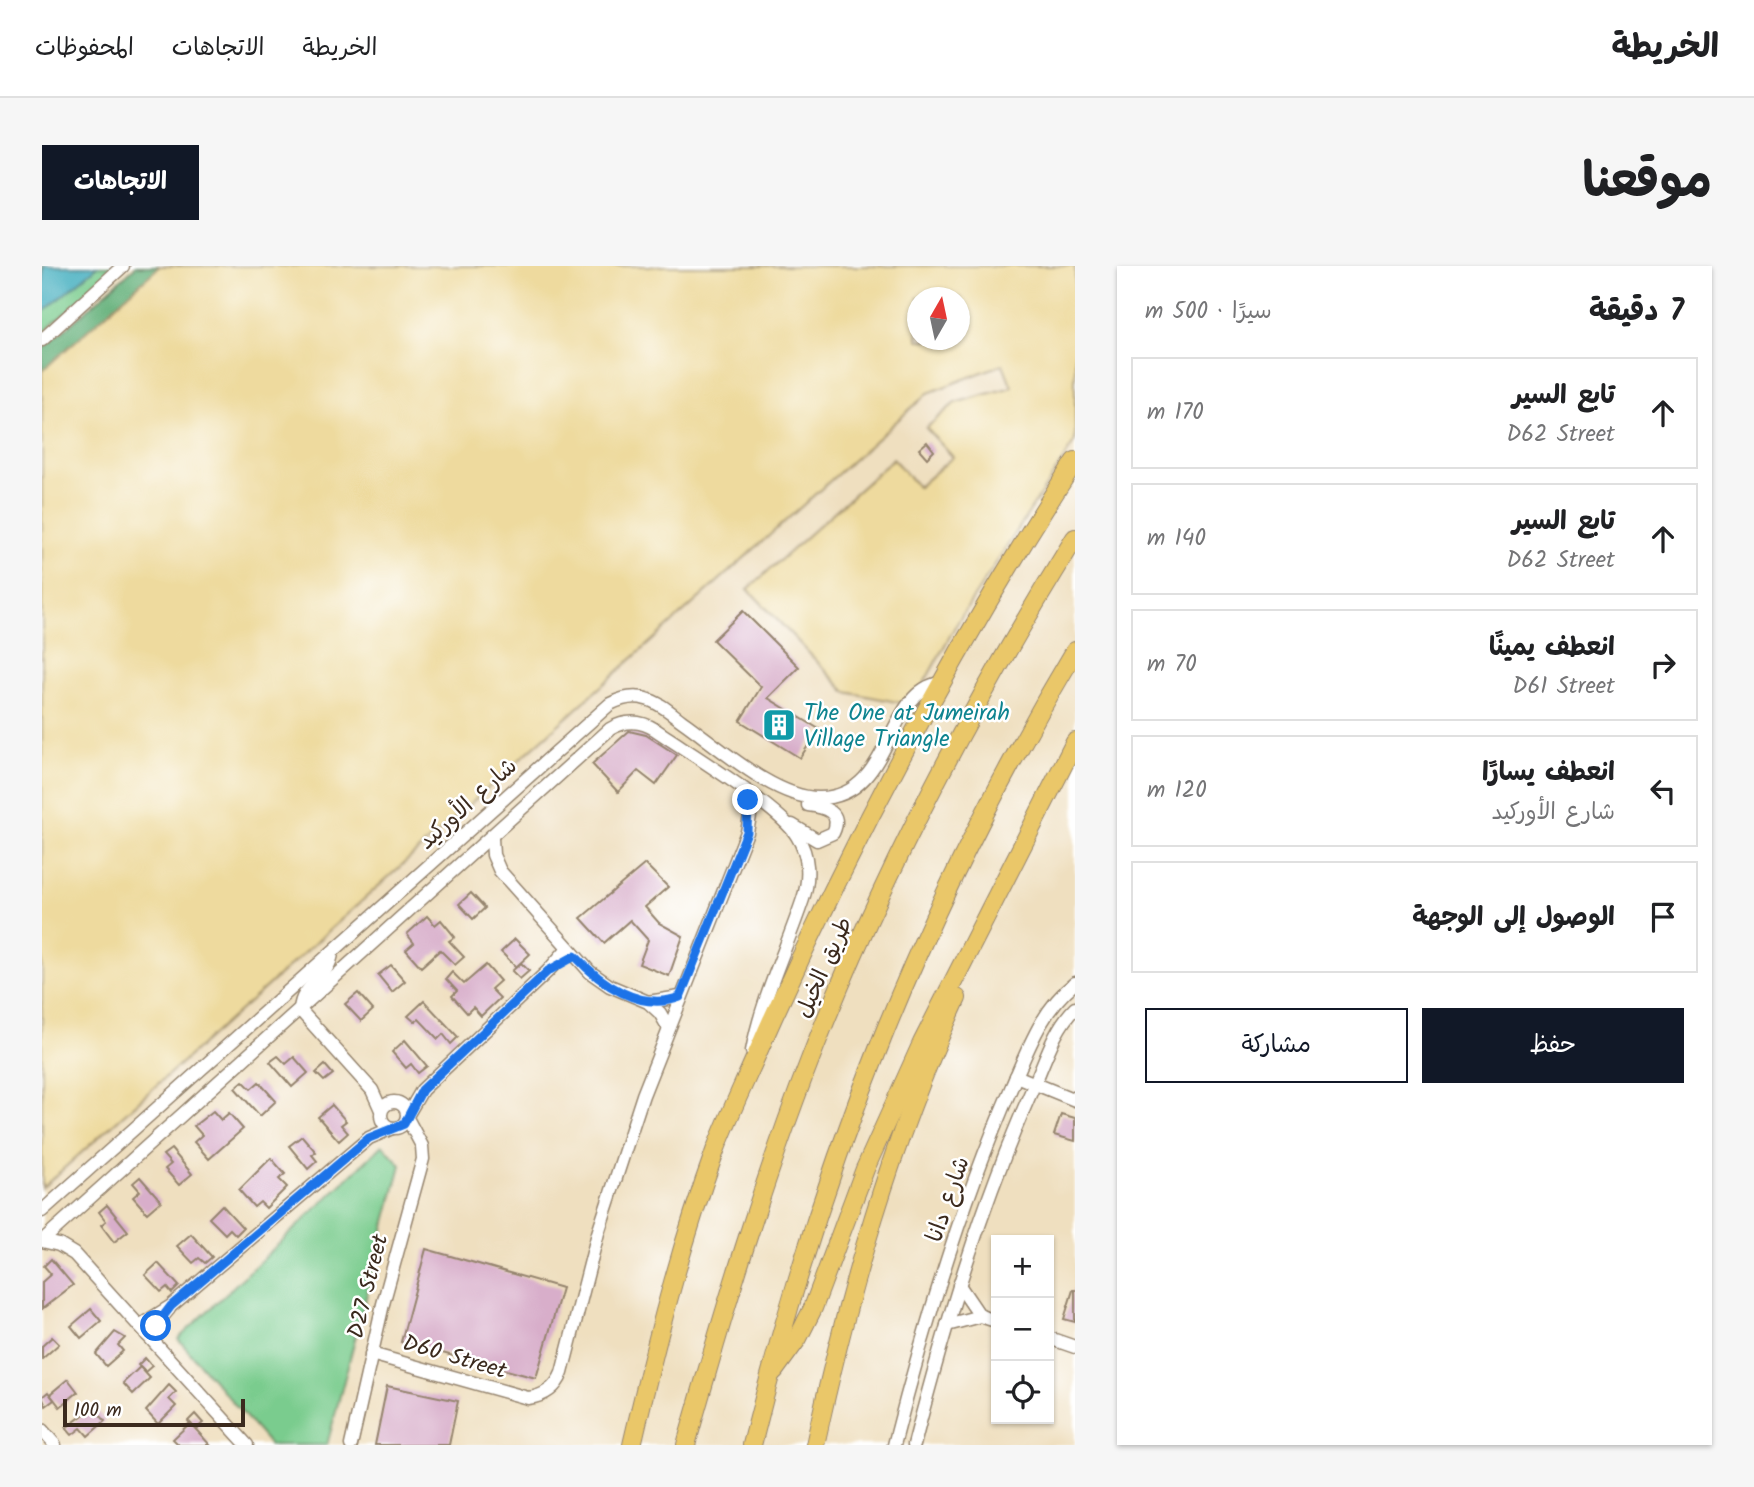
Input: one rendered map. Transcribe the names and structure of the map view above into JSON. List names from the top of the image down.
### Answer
{
  "streets": {
    "highway": ["طريق الخيل"],
    "street": [
      "شارع الأوركيد",
      "شارع دانا",
      "D27 Street",
      "D60 Street"
    ]
  },
  "crossings": [
    ["D27 Street", "D60 Street"]
  ],
  "places": {
    "building": ["The One at Jumeirah Village Triangle"]
  },
  "scale_bar": "100 m",
  "north": "top",
  "page": {
    "header": "الخريطة",
    "nav": ["الخريطة", "الاتجاهات", "المحفوظات"],
    "title": "موقعنا",
    "buttons": [
      "الاتجاهات",
      ["حفظ", "مشاركة"]
    ],
    "heading": ["7 دقيقة", "سيرًا · 500 m"],
    "list": [
      ["تابع السير", "D62 Street", "170 m"],
      ["تابع السير", "D62 Street", "140 m"],
      ["انعطف يمينًا", "D61 Street", "70 m"],
      ["انعطف يسارًا", "شارع الأوركيد", "120 m"],
      "الوصول إلى الوجهة"
    ],
    "map_buttons": ["+", "−"],
    "scale": "100 m"
  }
}
